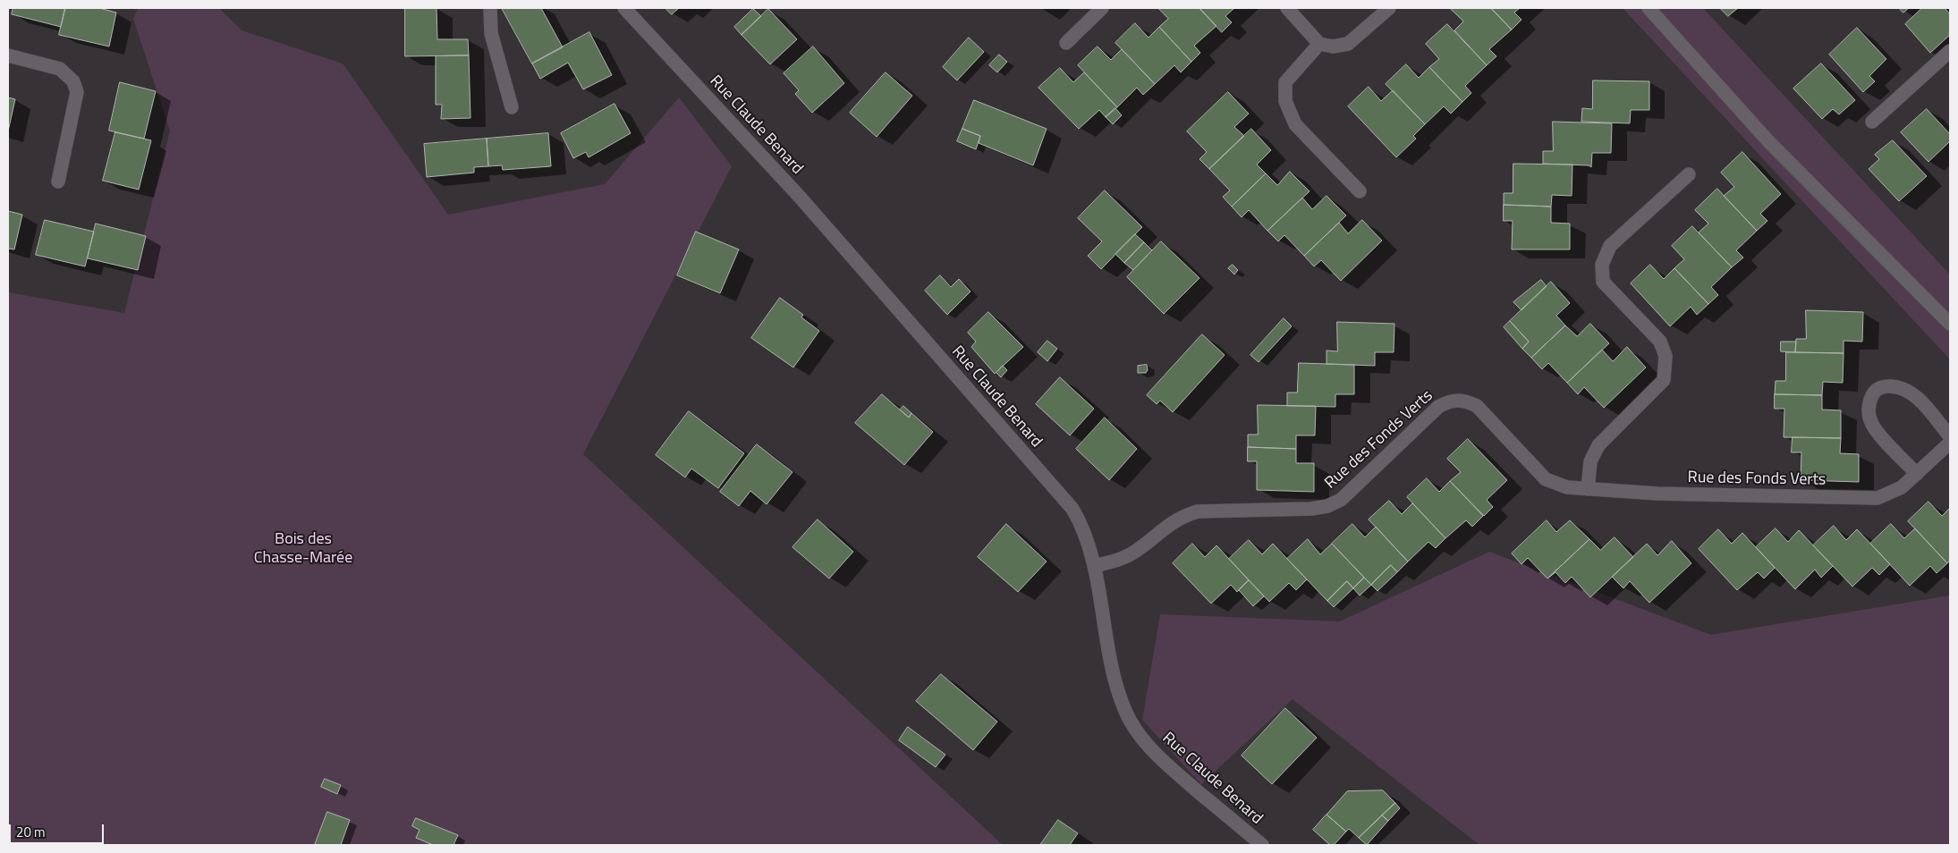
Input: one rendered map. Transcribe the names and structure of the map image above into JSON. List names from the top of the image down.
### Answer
{
  "streets": {
    "street": ["Rue Claude Benard", "Rue des Fonds Verts"]
  },
  "crossings": [
    ["Rue Claude Benard", "Rue des Fonds Verts"]
  ],
  "parks": ["Bois des Chasse-Marée"],
  "scale_bar": "20 m"
}
